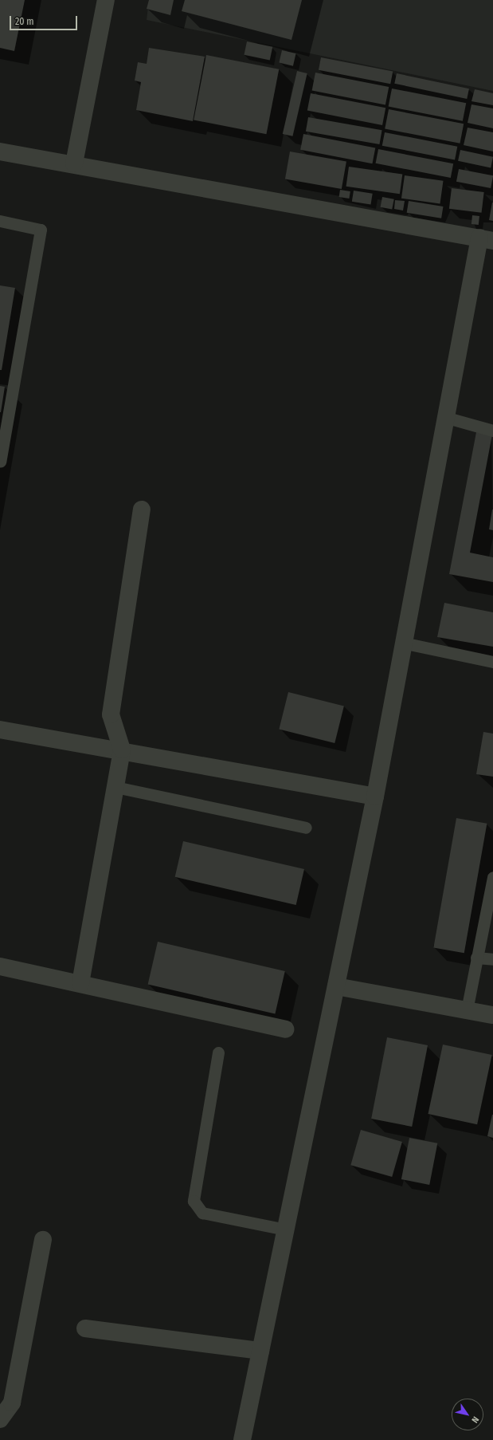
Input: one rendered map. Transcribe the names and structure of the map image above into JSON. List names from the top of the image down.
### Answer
{
  "scale_bar": "20 m",
  "north": "bottom right"
}
